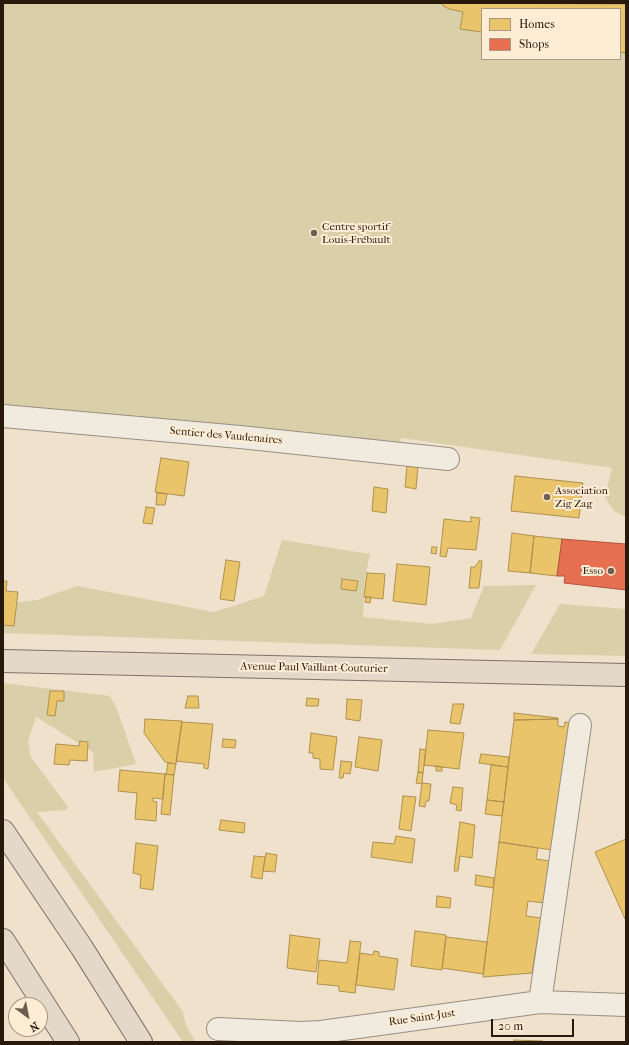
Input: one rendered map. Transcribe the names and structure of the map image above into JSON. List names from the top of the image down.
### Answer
{
  "streets": {
    "main road": ["Avenue Paul Vaillant-Couturier"],
    "street": ["Sentier des Vaudenaires", "Rue Saint-Just"]
  },
  "places": ["Centre sportif Louis-Frébault", "Association Zig Zag", "Esso"],
  "legend": ["Homes", "Shops"],
  "scale_bar": "20 m",
  "north": "bottom right"
}
